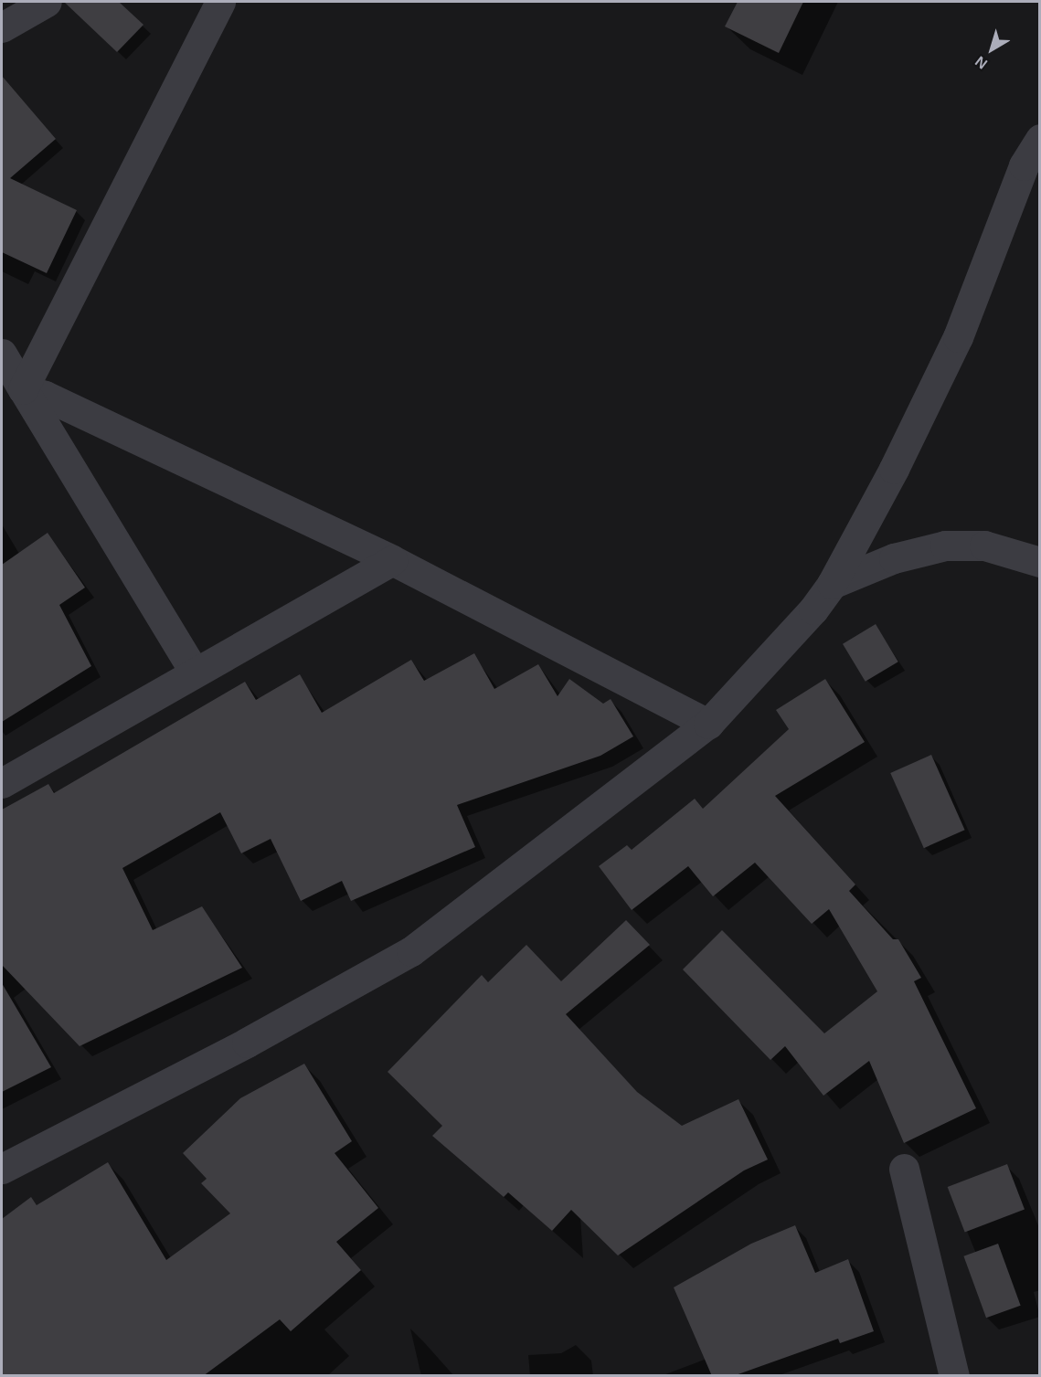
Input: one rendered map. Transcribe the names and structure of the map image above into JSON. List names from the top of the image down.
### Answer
{
  "north": "bottom left"
}
